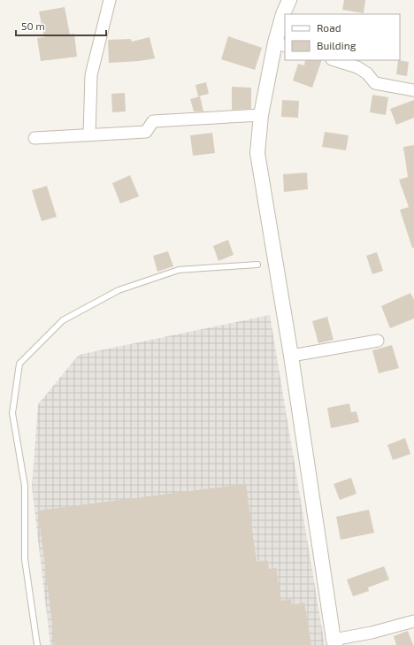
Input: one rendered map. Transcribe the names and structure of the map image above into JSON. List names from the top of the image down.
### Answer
{
  "legend": ["Road", "Building"],
  "scale_bar": "50 m"
}
